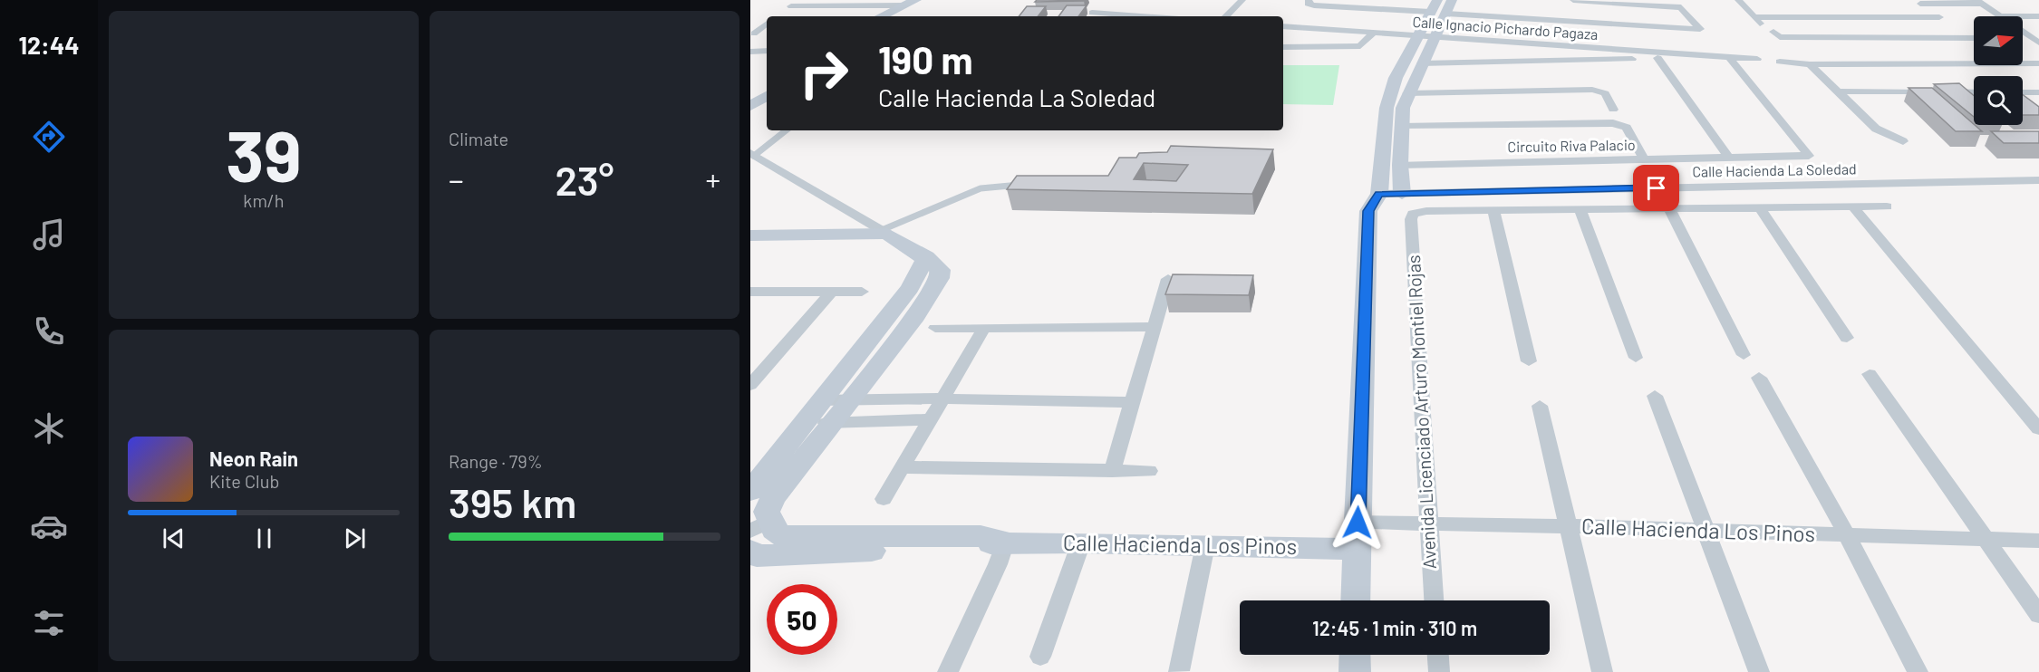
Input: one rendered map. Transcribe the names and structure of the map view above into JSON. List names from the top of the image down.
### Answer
{
  "streets": {
    "main road": ["Calle Hacienda Los Pinos"],
    "street": [
      "Calle Ignacio Pichardo Pagaza",
      "Circuito Riva Palacio",
      "Calle Hacienda La Soledad",
      "Avenida Licenciado Arturo Montiel Rojas"
    ]
  },
  "crossings": [
    ["Avenida Licenciado Arturo Montiel Rojas", "Calle Hacienda Los Pinos"]
  ],
  "north": "right",
  "page": {
    "tabs": "12:44",
    "tile": [
      ["39", "km/h"],
      "Climate",
      ["Range · 79%", "395 km"]
    ],
    "turn": ["190 m", "Calle Hacienda La Soledad"],
    "heat": ["−", "23°", "+"],
    "song": ["Neon Rain", "Kite Club"],
    "limit": "50",
    "trip": "12:45 · 1 min · 310 m"
  }
}
